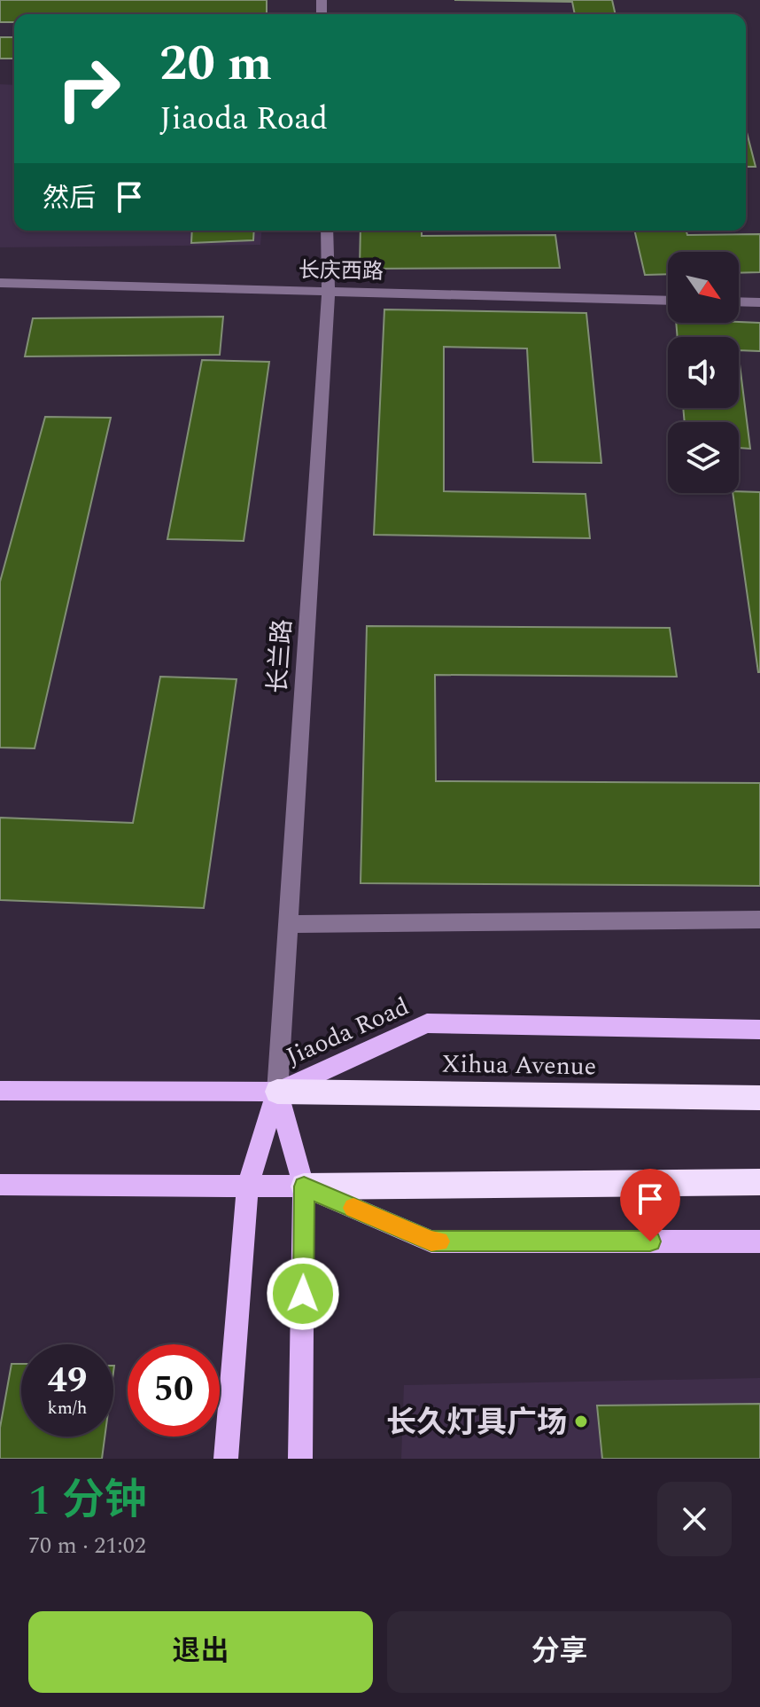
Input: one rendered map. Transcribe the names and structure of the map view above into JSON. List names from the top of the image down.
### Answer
{
  "streets": {
    "highway": ["Xihua Avenue"],
    "main road": ["Jiaoda Road"],
    "street": ["长庆西路", "长兰路"]
  },
  "crossings": [
    ["长庆西路", "长兰路"],
    ["长兰路", "Jiaoda Road"],
    ["长兰路", "Xihua Avenue"],
    ["Jiaoda Road", "Xihua Avenue"]
  ],
  "places": ["长久灯具广场"],
  "north": "bottom right",
  "page": {
    "turn": ["20 m", "Jiaoda Road"],
    "then": "然后",
    "speed": "49 km/h",
    "limit": "50",
    "heading": ["1 分钟", "70 m · 21:02"],
    "buttons": ["退出", "分享"]
  }
}
